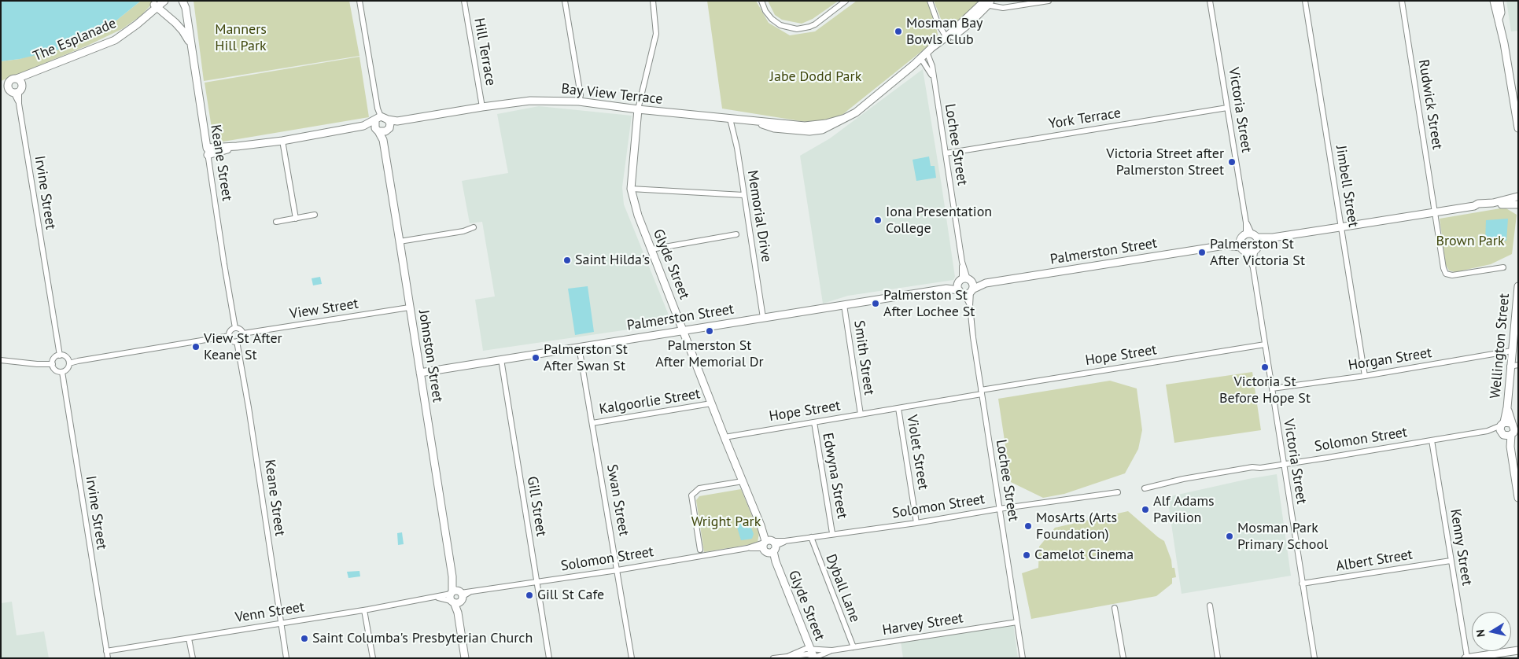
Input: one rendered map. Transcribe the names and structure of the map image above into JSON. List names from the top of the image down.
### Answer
{
  "streets": {
    "street": [
      "The Esplanade",
      "Hill Terrace",
      "Bay View Terrace",
      "Rudwick Street",
      "Victoria Street",
      "York Terrace",
      "Lochee Street",
      "Keane Street",
      "Jimbell Street",
      "Irvine Street",
      "Memorial Drive",
      "Palmerston Street",
      "Glyde Street",
      "View Street",
      "Wellington Street",
      "Hope Street",
      "Johnston Street",
      "Smith Street",
      "Horgan Street",
      "Kalgoorlie Street",
      "Solomon Street",
      "Violet Street",
      "Edwyna Street",
      "Swan Street",
      "Gill Street",
      "Kenny Street",
      "Albert Street",
      "Dyball Lane",
      "Venn Street",
      "Harvey Street"
    ]
  },
  "crossings": [
    ["The Esplanade", "Irvine Street"],
    ["Hill Terrace", "Bay View Terrace"],
    ["Bay View Terrace", "Lochee Street"],
    ["Bay View Terrace", "Memorial Drive"],
    ["Bay View Terrace", "Glyde Street"],
    ["Bay View Terrace", "Johnston Street"],
    ["Rudwick Street", "Palmerston Street"],
    ["Victoria Street", "York Terrace"],
    ["Victoria Street", "Palmerston Street"],
    ["Victoria Street", "Hope Street"],
    ["Victoria Street", "Horgan Street"],
    ["Victoria Street", "Solomon Street"],
    ["Victoria Street", "Albert Street"],
    ["York Terrace", "Lochee Street"],
    ["Lochee Street", "Palmerston Street"],
    ["Lochee Street", "Hope Street"],
    ["Lochee Street", "Solomon Street"],
    ["Lochee Street", "Harvey Street"],
    ["Keane Street", "View Street"],
    ["Keane Street", "Venn Street"],
    ["Jimbell Street", "Palmerston Street"],
    ["Jimbell Street", "Horgan Street"],
    ["Irvine Street", "Venn Street"],
    ["Memorial Drive", "Palmerston Street"],
    ["Palmerston Street", "Glyde Street"],
    ["Palmerston Street", "Johnston Street"],
    ["Palmerston Street", "Smith Street"],
    ["Palmerston Street", "Swan Street"],
    ["Palmerston Street", "Gill Street"],
    ["Glyde Street", "Hope Street"],
    ["Glyde Street", "Kalgoorlie Street"],
    ["Glyde Street", "Solomon Street"],
    ["Glyde Street", "Harvey Street"],
    ["View Street", "Johnston Street"],
    ["Wellington Street", "Horgan Street"],
    ["Wellington Street", "Solomon Street"],
    ["Hope Street", "Smith Street"],
    ["Hope Street", "Violet Street"],
    ["Hope Street", "Edwyna Street"],
    ["Johnston Street", "Solomon Street"],
    ["Johnston Street", "Venn Street"],
    ["Kalgoorlie Street", "Swan Street"],
    ["Solomon Street", "Violet Street"],
    ["Solomon Street", "Edwyna Street"],
    ["Solomon Street", "Swan Street"],
    ["Solomon Street", "Gill Street"],
    ["Solomon Street", "Kenny Street"],
    ["Solomon Street", "Dyball Lane"],
    ["Solomon Street", "Venn Street"],
    ["Kenny Street", "Albert Street"],
    ["Dyball Lane", "Harvey Street"]
  ],
  "parks": [
    "Manners Hill Park",
    "Jabe Dodd Park",
    "Brown Park",
    "Wright Park"
  ],
  "places": [
    "Mosman Bay Bowls Club",
    "Victoria Street after Palmerston Street",
    "Iona Presentation College",
    "Palmerston St After Victoria St",
    "Saint Hilda's",
    "Palmerston St After Lochee St",
    "Palmerston St After Memorial Dr",
    "View St After Keane St",
    "Palmerston St After Swan St",
    "Victoria St Before Hope St",
    "Alf Adams Pavilion",
    "MosArts (Arts Foundation)",
    "Mosman Park Primary School",
    "Camelot Cinema",
    "Gill St Cafe",
    "Saint Columba's Presbyterian Church"
  ],
  "north": "left"
}
